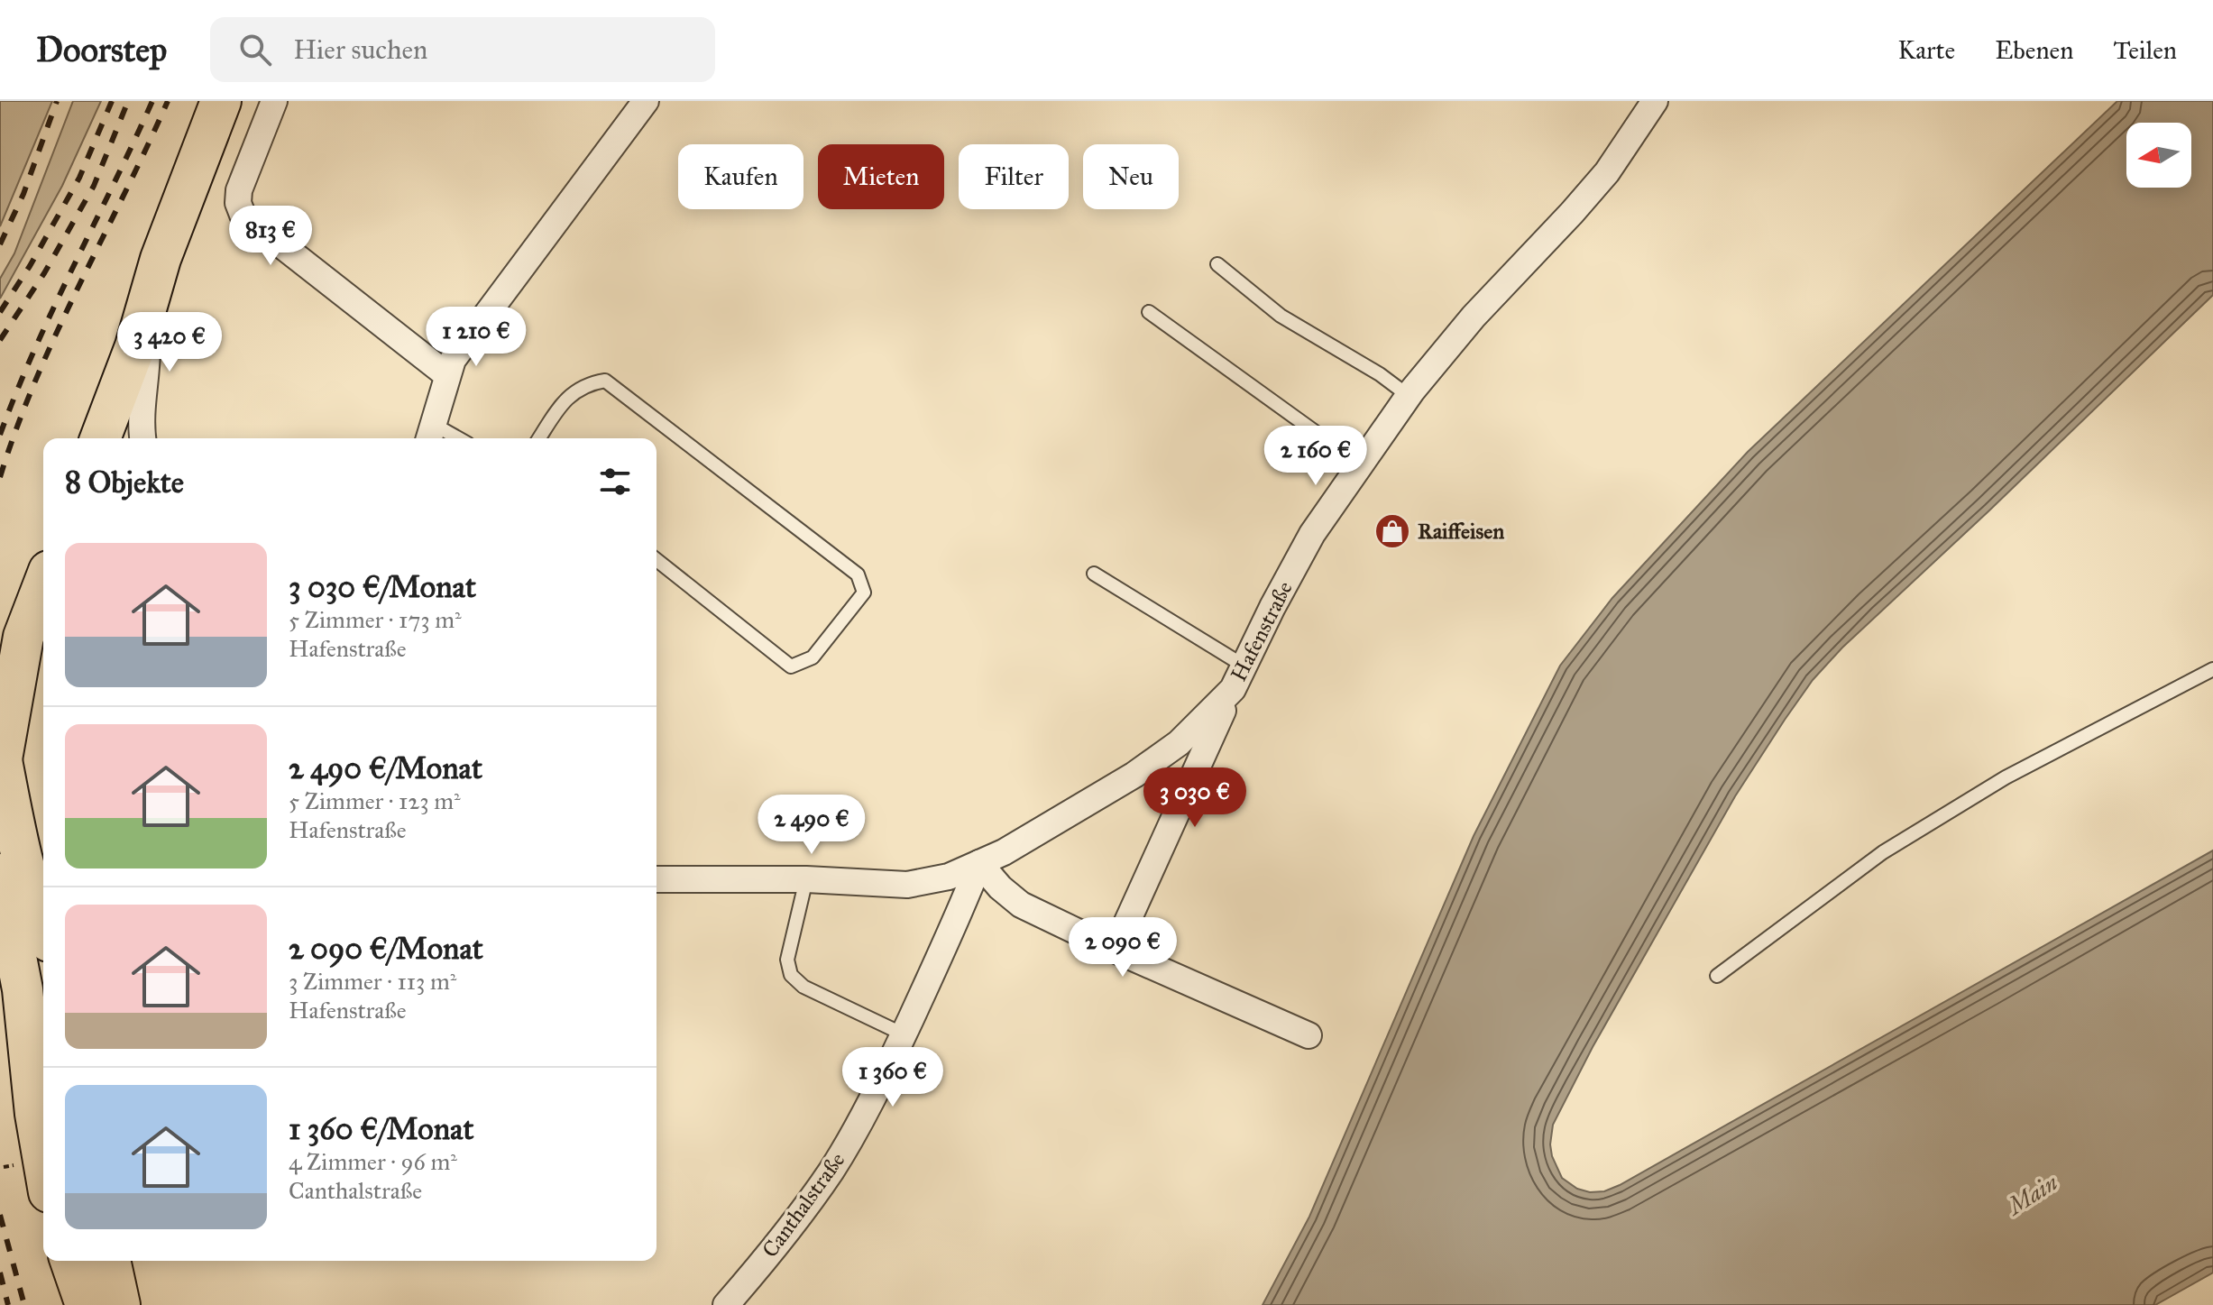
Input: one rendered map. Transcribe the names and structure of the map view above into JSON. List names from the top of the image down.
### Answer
{
  "streets": {
    "street": ["Hafenstraße", "Canthalstraße"]
  },
  "crossings": [
    ["Hafenstraße", "Canthalstraße"]
  ],
  "water": ["Main"],
  "places": {
    "shop": ["Raiffeisen"]
  },
  "north": "left",
  "page": {
    "header": "Doorstep",
    "search": "Hier suchen",
    "nav": ["Karte", "Ebenen", "Teilen"],
    "chip": [
      "Kaufen",
      "Mieten",
      "Filter",
      "Neu"
    ],
    "price": [
      "813 €",
      "1 210 €",
      "3 420 €",
      "2 160 €",
      "3 030 €",
      "2 490 €",
      "2 090 €",
      "1 360 €"
    ],
    "heading": "8 Objekte",
    "list": [
      {
        "name": "3 030 €/Monat",
        "note": "5 Zimmer · 173 m² · Hafenstraße"
      },
      {
        "name": "2 490 €/Monat",
        "note": "5 Zimmer · 123 m² · Hafenstraße"
      },
      {
        "name": "2 090 €/Monat",
        "note": "3 Zimmer · 113 m² · Hafenstraße"
      },
      {
        "name": "1 360 €/Monat",
        "note": "4 Zimmer · 96 m² · Canthalstraße"
      }
    ]
  }
}
